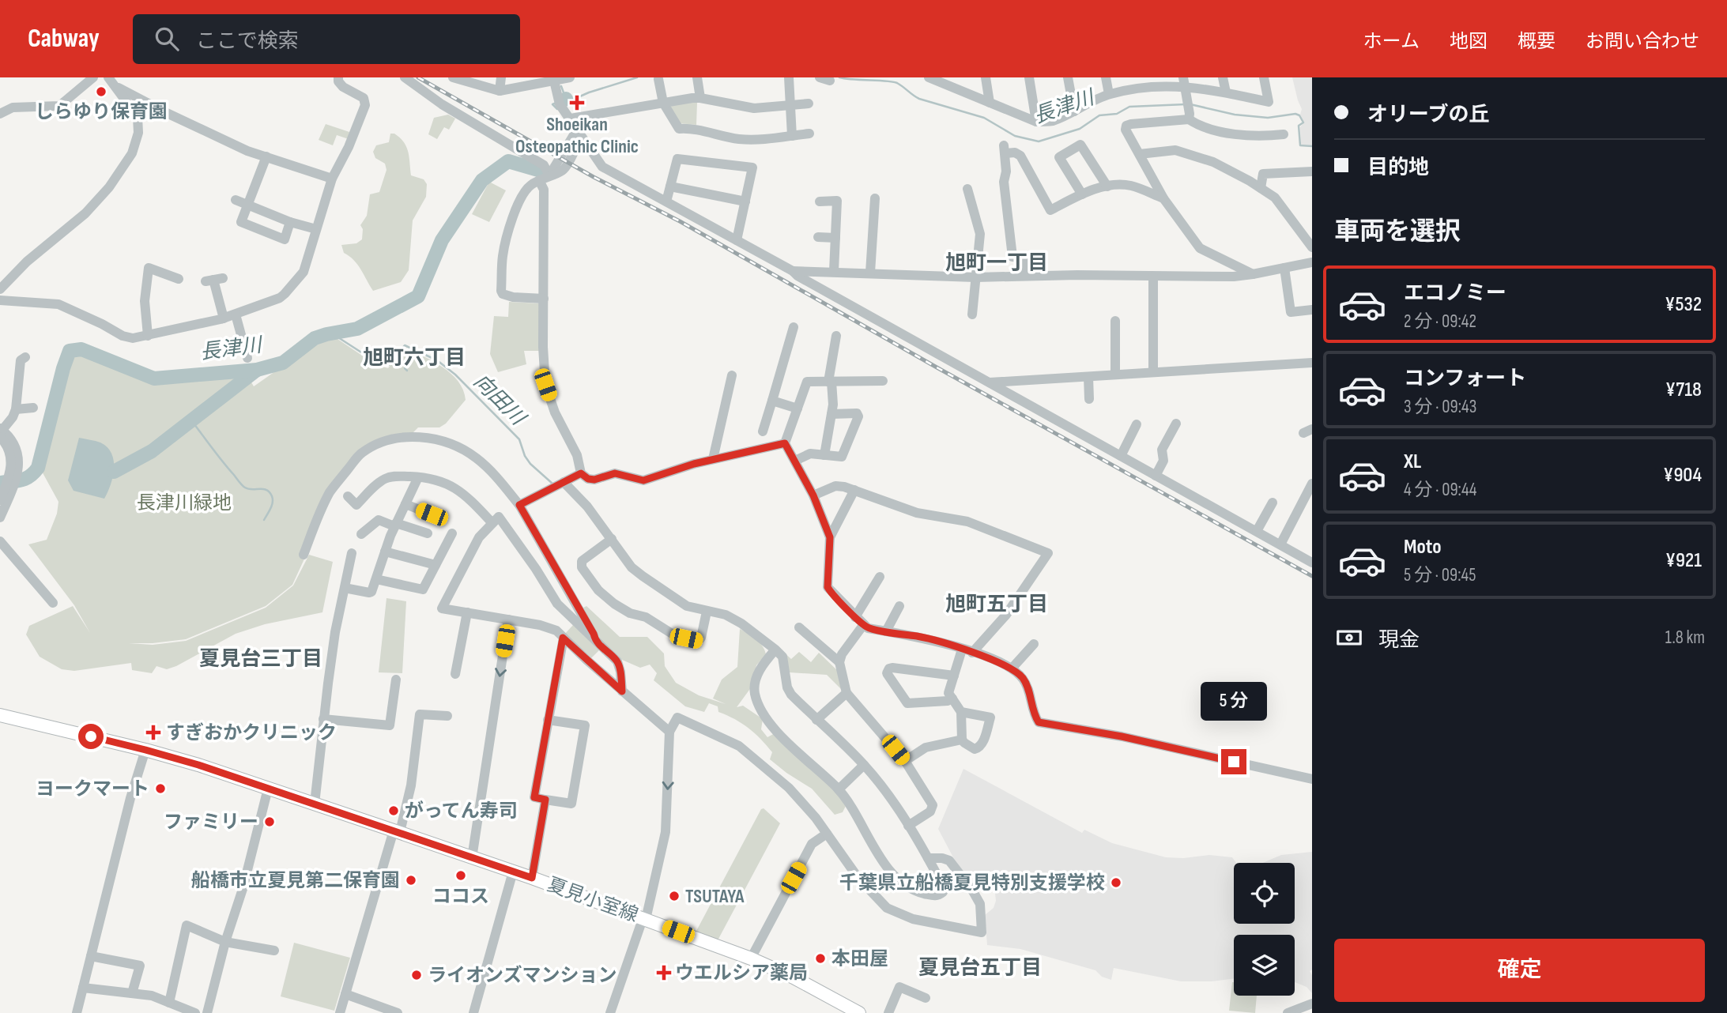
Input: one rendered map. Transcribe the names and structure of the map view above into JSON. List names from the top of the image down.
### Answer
{
  "streets": {
    "main road": ["夏見小室線"]
  },
  "districts": [
    "旭町一丁目",
    "旭町六丁目",
    "旭町五丁目",
    "夏見台三丁目",
    "夏見台五丁目"
  ],
  "water": ["長津川", "向田川"],
  "parks": ["長津川緑地"],
  "places": {
    "other": [
      "しらゆり保育園",
      "ヨークマート",
      "がってん寿司",
      "ファミリー",
      "ココス",
      "船橋市立夏見第二保育園",
      "千葉県立船橋夏見特別支援学校",
      "TSUTAYA",
      "本田屋",
      "ライオンズマンション"
    ],
    "health": ["Shoeikan Osteopathic Clinic", "すぎおかクリニック", "ウエルシア薬局"]
  },
  "page": {
    "header": "Cabway",
    "search": "ここで検索",
    "nav": [
      "ホーム",
      "地図",
      "概要",
      "お問い合わせ"
    ],
    "banner": ["オリーブの丘", "目的地"],
    "heading": "車両を選択",
    "list": [
      {
        "name": "エコノミー",
        "note": "2 分 · 09:42",
        "value": "¥532"
      },
      {
        "name": "コンフォート",
        "note": "3 分 · 09:43",
        "value": "¥718"
      },
      {
        "name": "XL",
        "note": "4 分 · 09:44",
        "value": "¥904"
      },
      {
        "name": "Moto",
        "note": "5 分 · 09:45",
        "value": "¥921"
      }
    ],
    "pay": ["現金", "1.8 km"],
    "bubble": "5 分",
    "buttons": "確定"
  }
}
